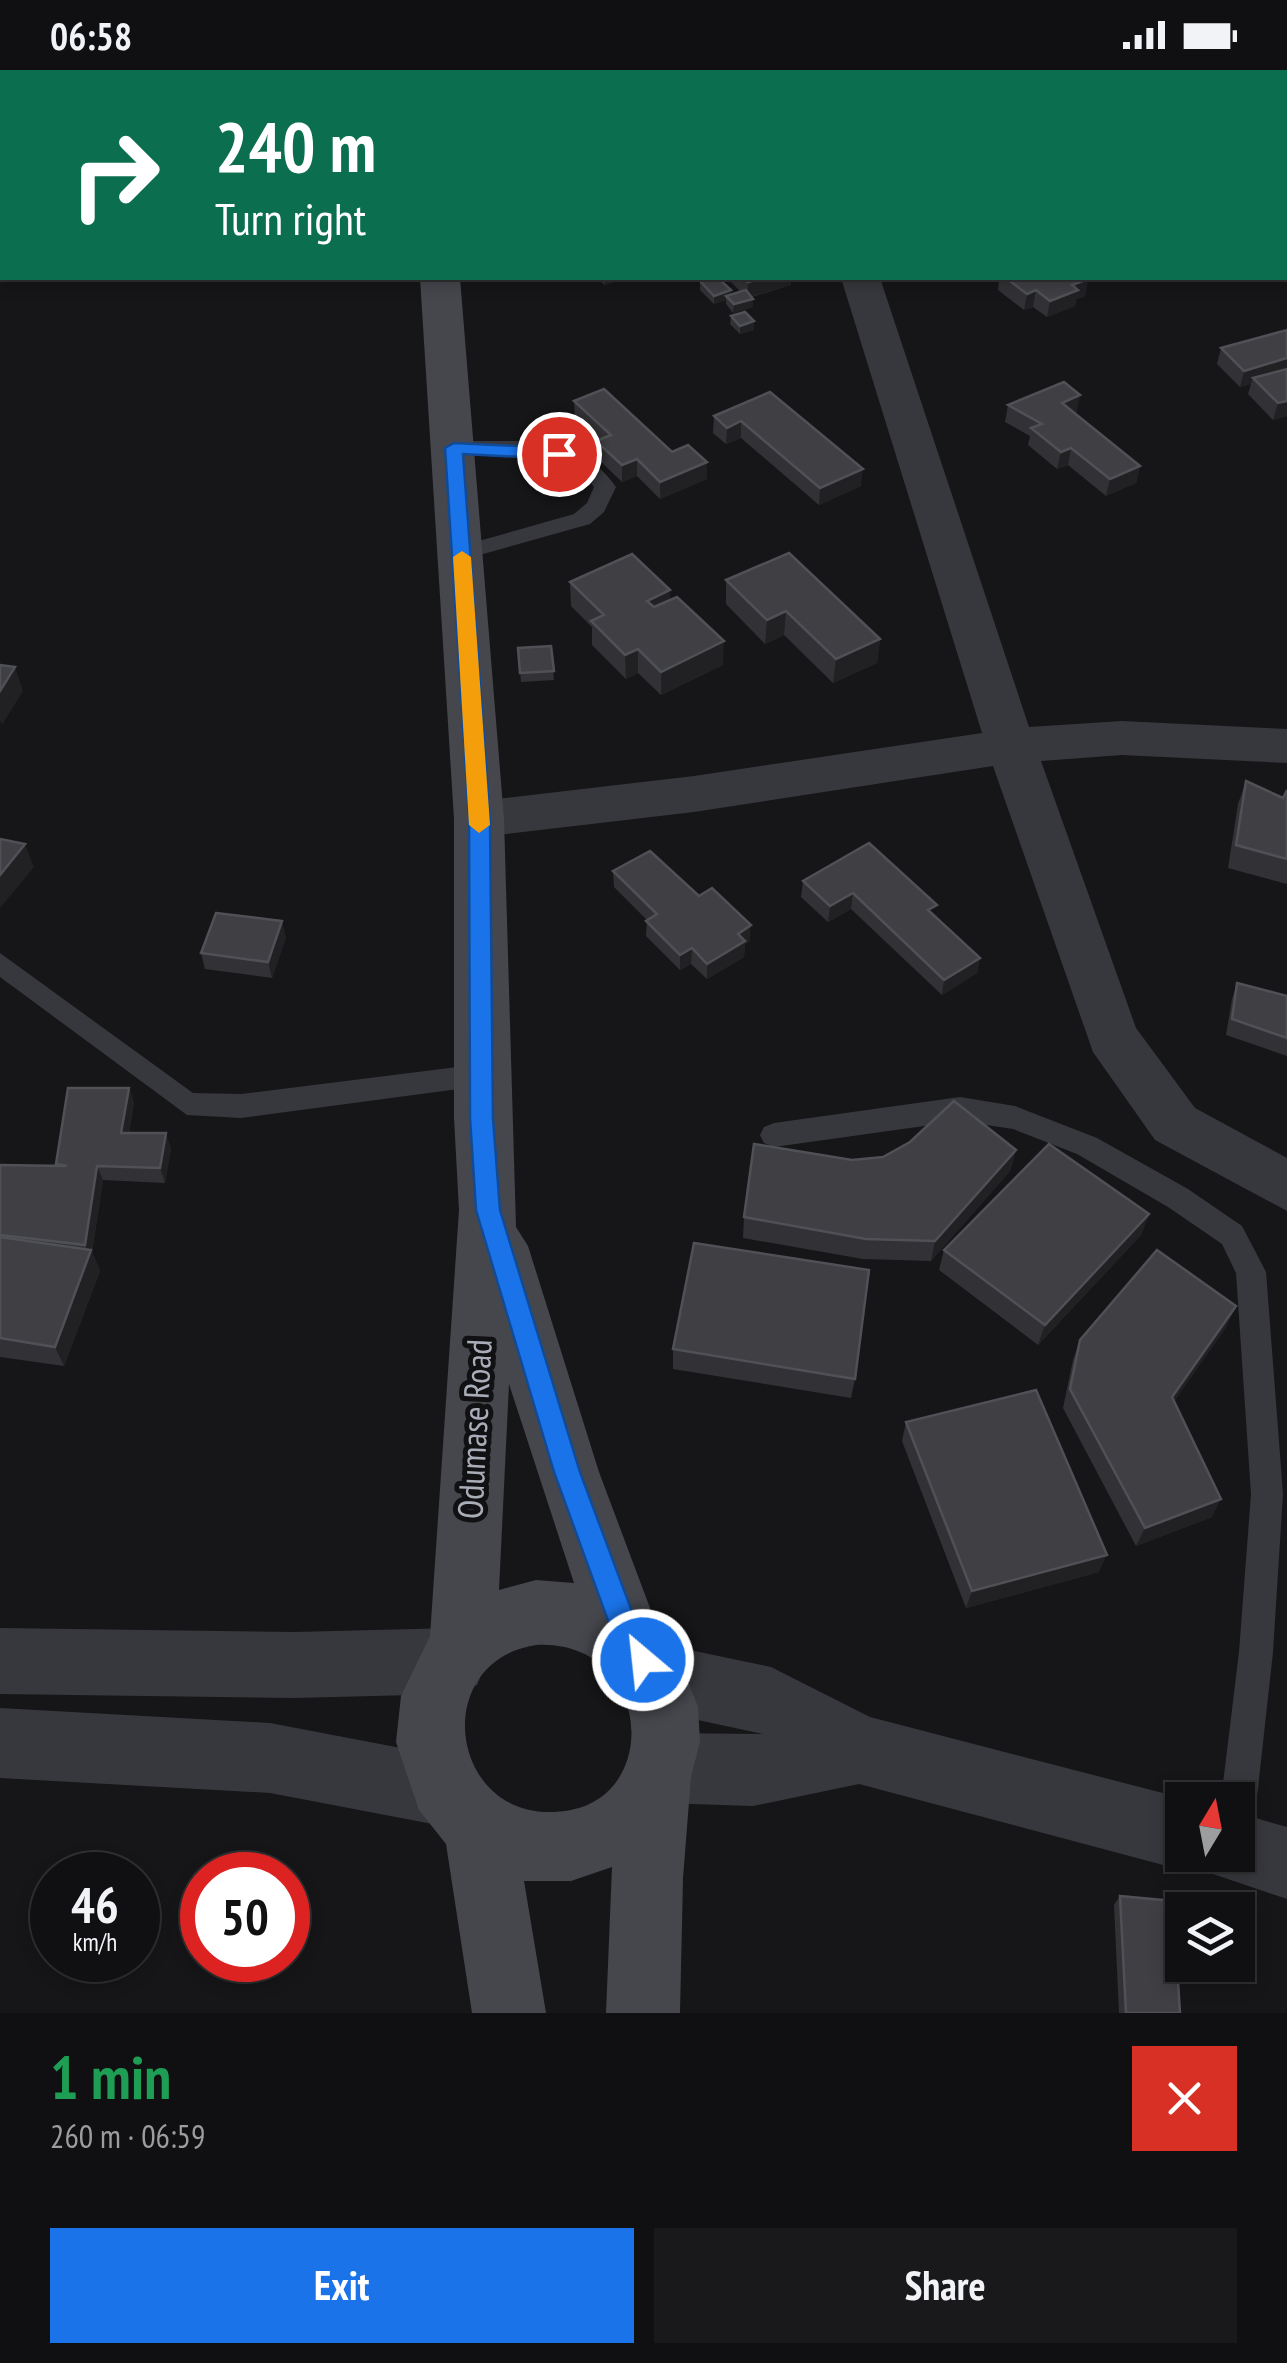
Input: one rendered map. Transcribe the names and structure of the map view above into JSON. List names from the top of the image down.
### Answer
{
  "streets": {
    "main road": ["Odumase Road"]
  },
  "north": "top",
  "page": {
    "status": "06:58",
    "turn": ["240 m", "Turn right"],
    "speed": "46 km/h",
    "limit": "50",
    "heading": ["1 min", "260 m · 06:59"],
    "buttons": ["Exit", "Share"]
  }
}
